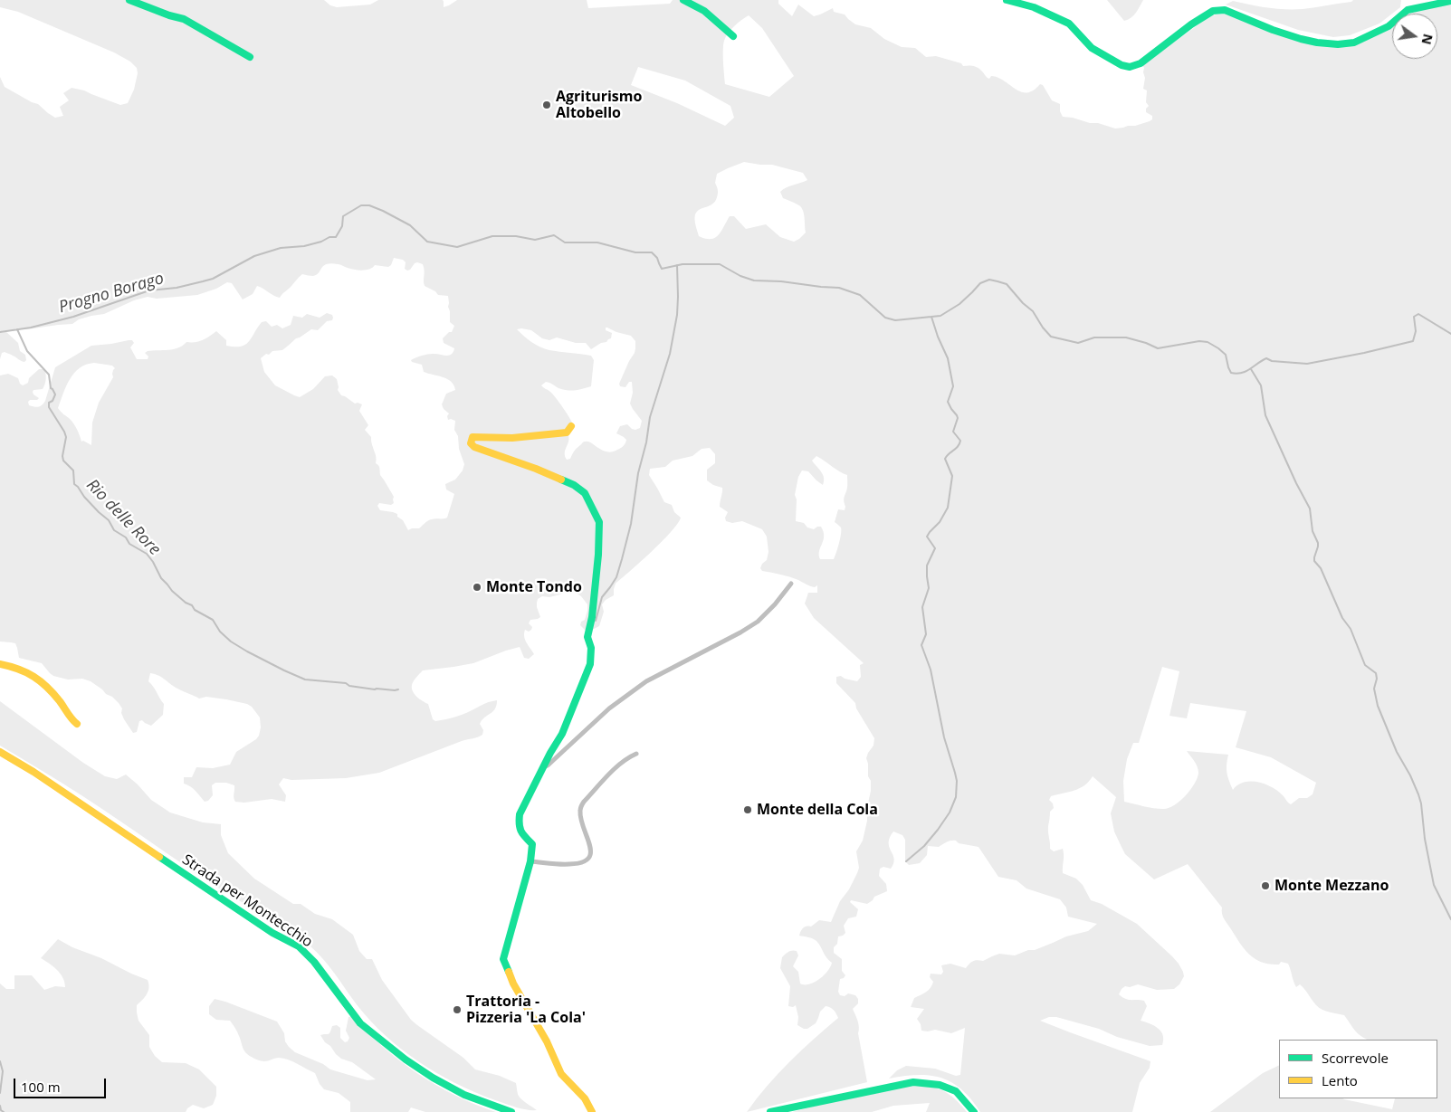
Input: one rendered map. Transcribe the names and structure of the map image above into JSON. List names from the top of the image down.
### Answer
{
  "streets": {
    "street": ["Strada per Montecchio"]
  },
  "water": ["Progno Borago", "Rio delle Rore"],
  "places": [
    "Agriturismo Altobello",
    "Monte Tondo",
    "Monte della Cola",
    "Monte Mezzano",
    "Trattoria - Pizzeria 'La Cola'"
  ],
  "legend": ["Scorrevole", "Lento"],
  "scale_bar": "100 m",
  "north": "right"
}
